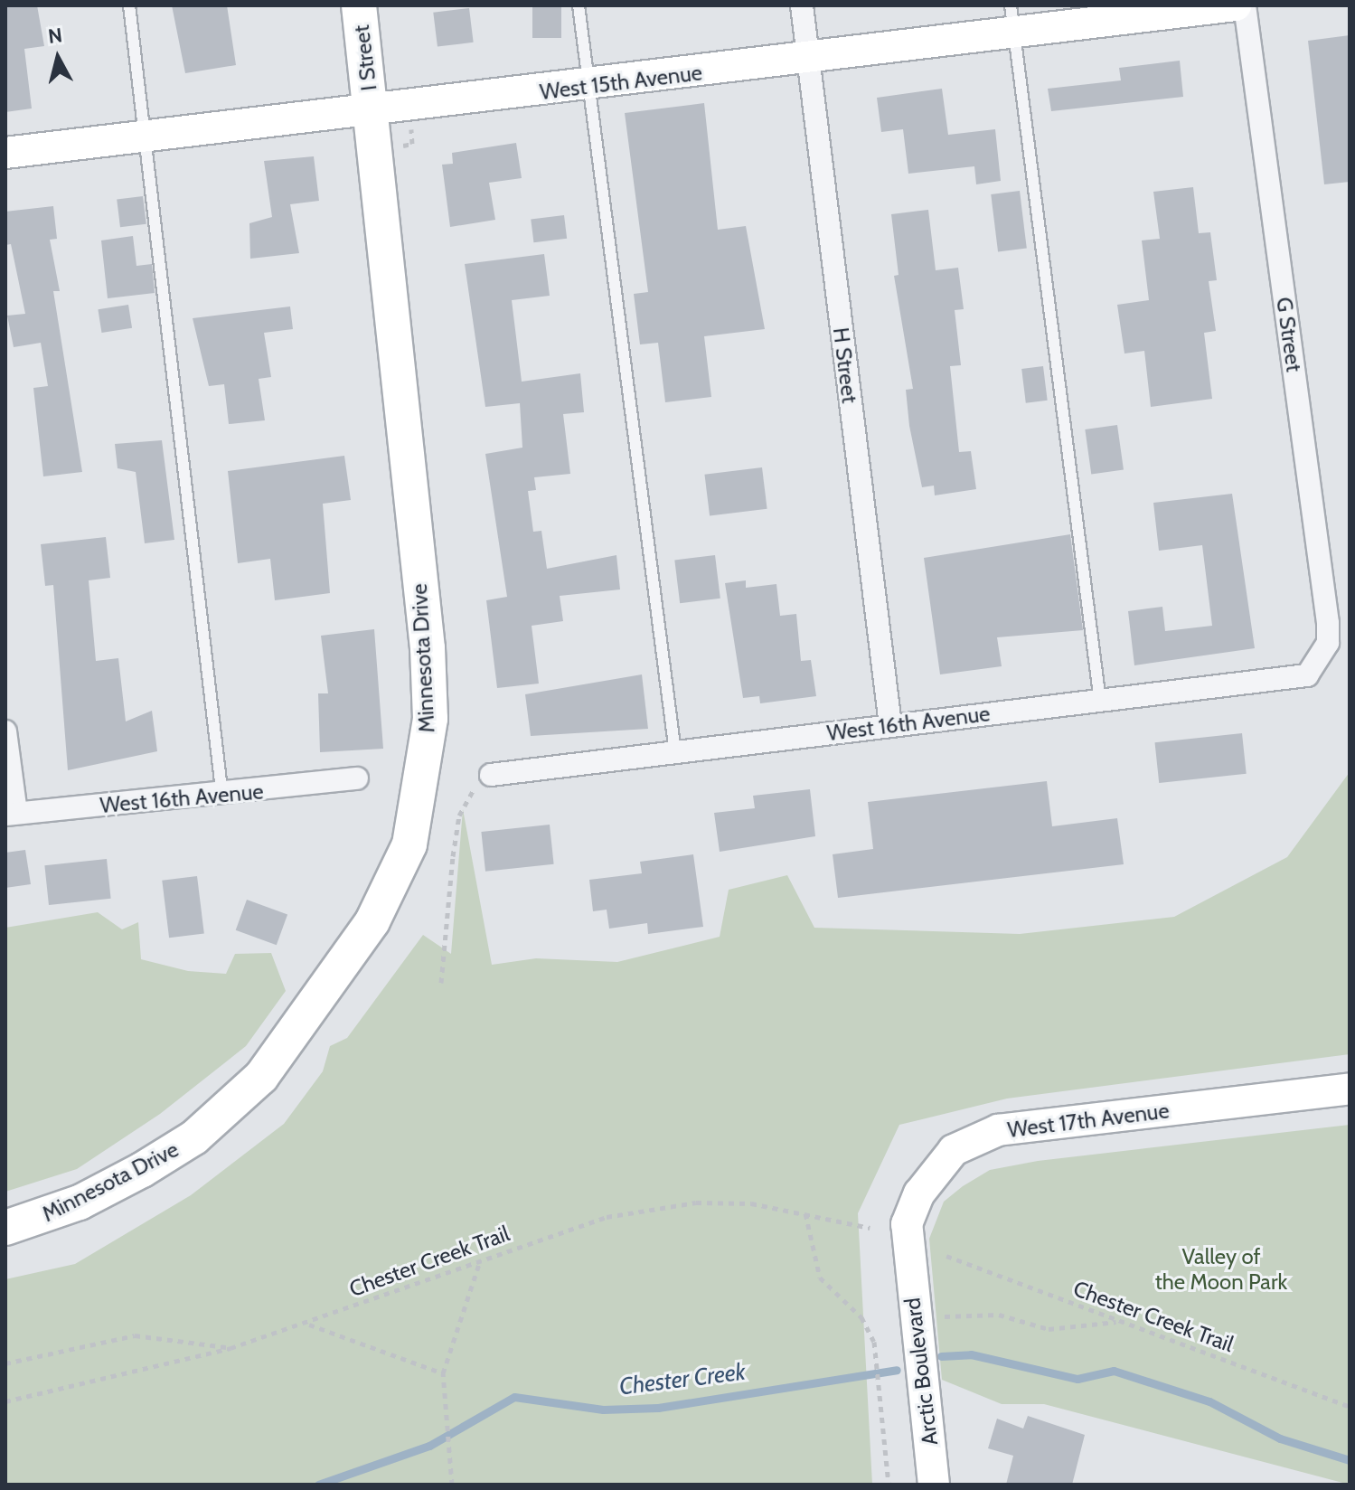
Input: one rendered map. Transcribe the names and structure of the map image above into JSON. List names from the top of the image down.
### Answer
{
  "streets": {
    "main road": [
      "I Street",
      "West 15th Avenue",
      "Minnesota Drive",
      "West 17th Avenue",
      "Arctic Boulevard"
    ],
    "street": ["G Street", "H Street", "West 16th Avenue"],
    "path": ["Chester Creek Trail"]
  },
  "crossings": [
    ["I Street", "West 15th Avenue"],
    ["I Street", "Minnesota Drive"],
    ["West 15th Avenue", "H Street"],
    ["West 15th Avenue", "Minnesota Drive"],
    ["G Street", "West 16th Avenue"],
    ["H Street", "West 16th Avenue"],
    ["West 17th Avenue", "Arctic Boulevard"]
  ],
  "water": ["Chester Creek"],
  "parks": ["Valley of the Moon Park"],
  "north": "top"
}
